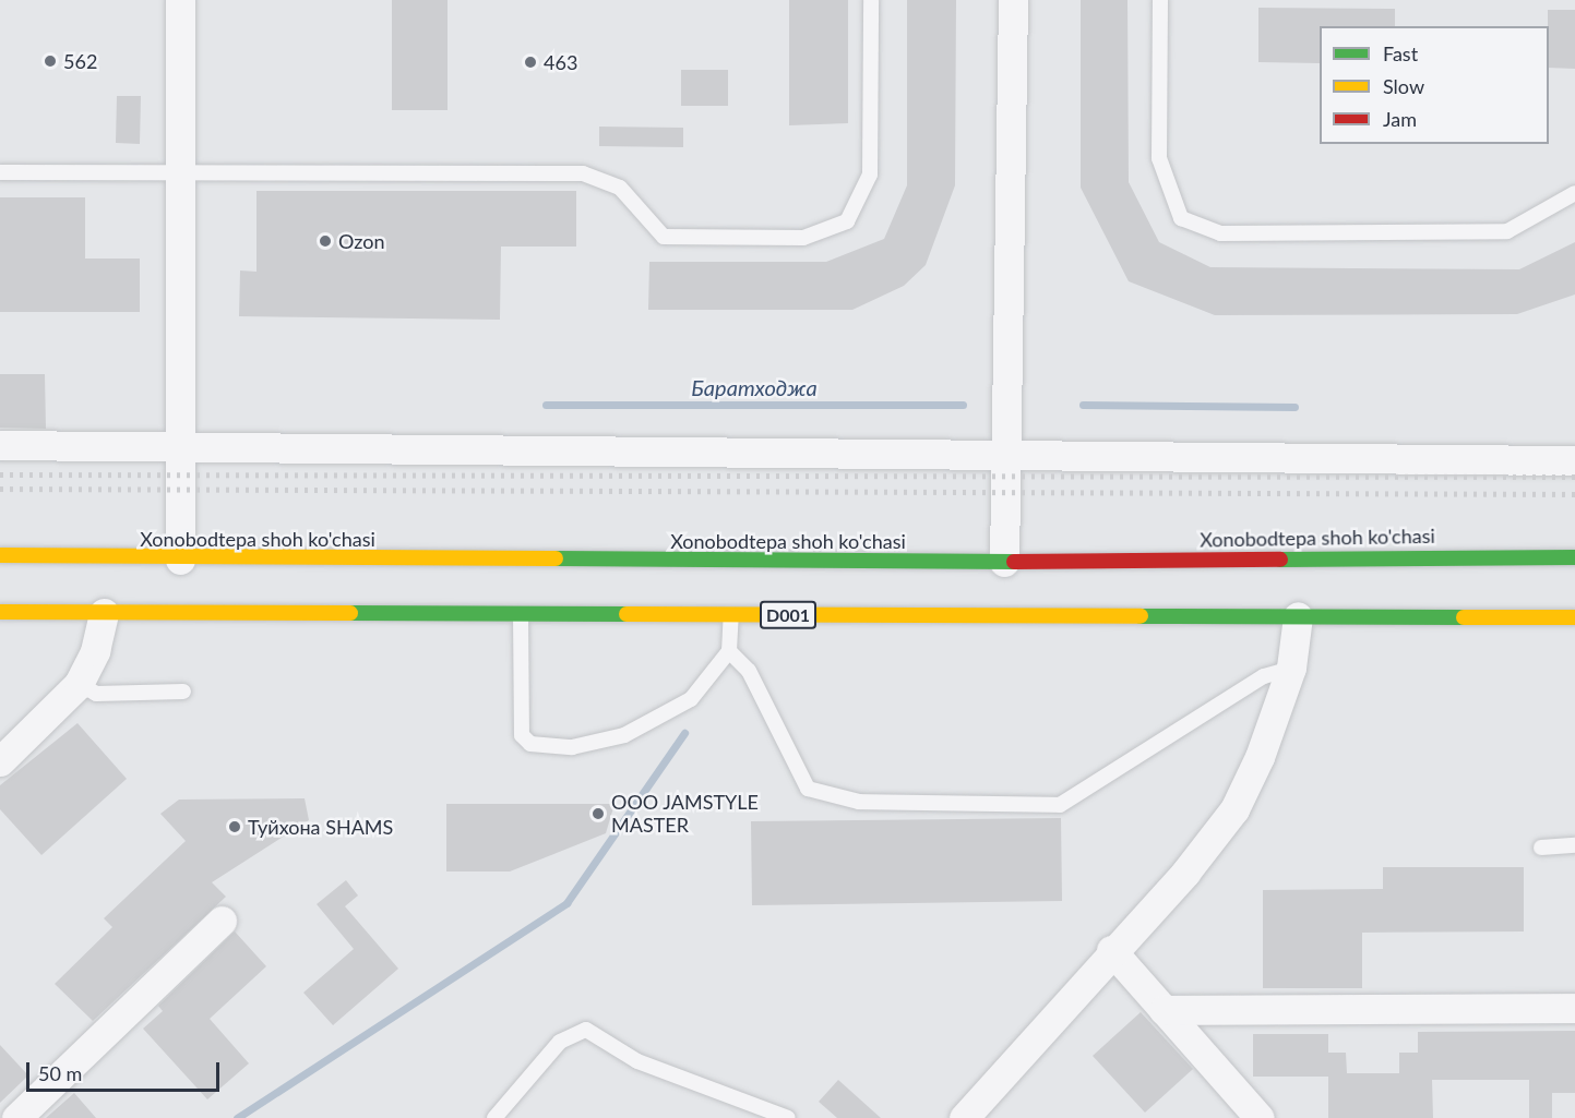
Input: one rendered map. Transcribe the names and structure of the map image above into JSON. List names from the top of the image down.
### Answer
{
  "streets": {
    "highway": ["Xonobodtepa shoh ko'chasi", "D001"]
  },
  "water": ["Баратходжа"],
  "places": [
    "562",
    "463",
    "Ozon",
    "OOO JAMSTYLE MASTER",
    "Туйхона SHAMS"
  ],
  "legend": ["Fast", "Slow", "Jam"],
  "scale_bar": "50 m"
}
